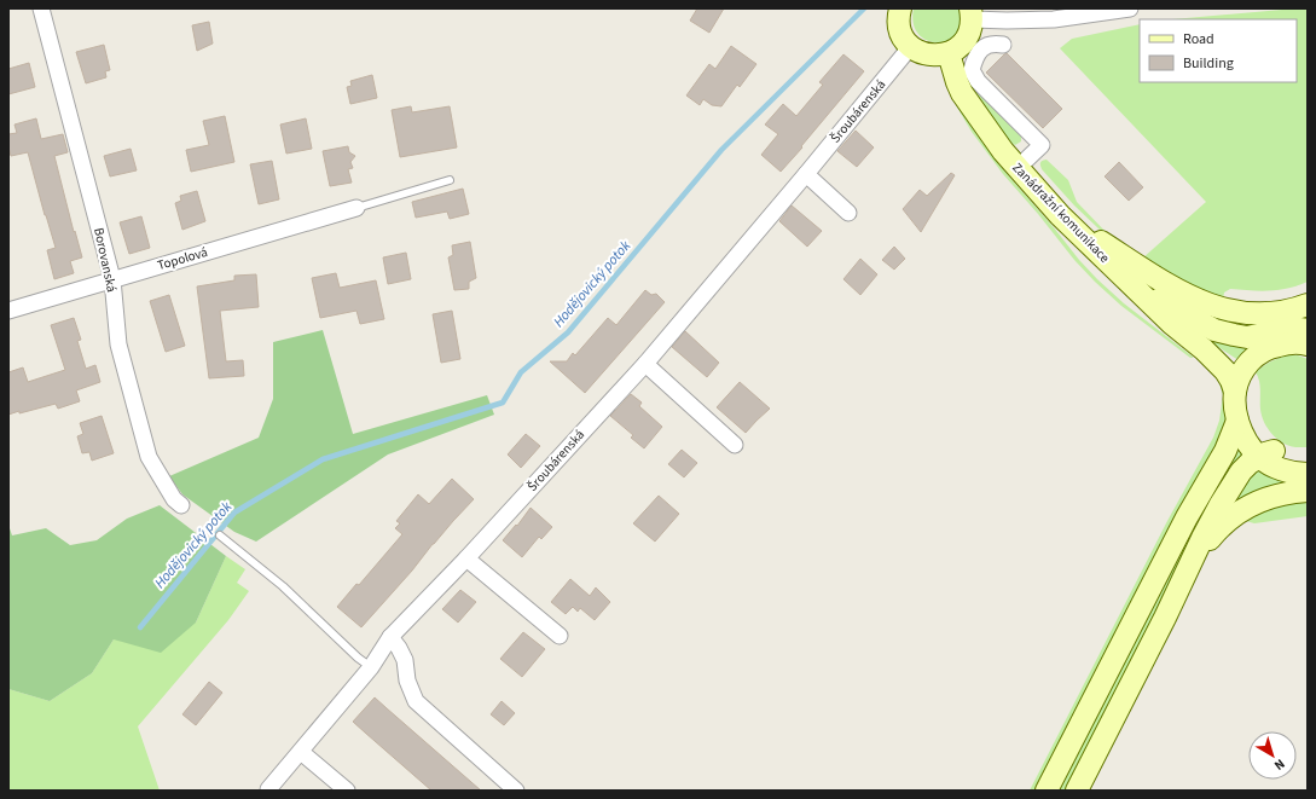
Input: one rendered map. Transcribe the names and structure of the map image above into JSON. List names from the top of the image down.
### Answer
{
  "streets": {
    "main road": ["Zanádražní komunikace"],
    "street": ["Šroubárenská", "Topolová", "Borovanská"]
  },
  "crossings": [
    ["Topolová", "Borovanská"]
  ],
  "water": ["Hodějovický potok"],
  "legend": ["Road", "Building"],
  "north": "bottom right"
}
